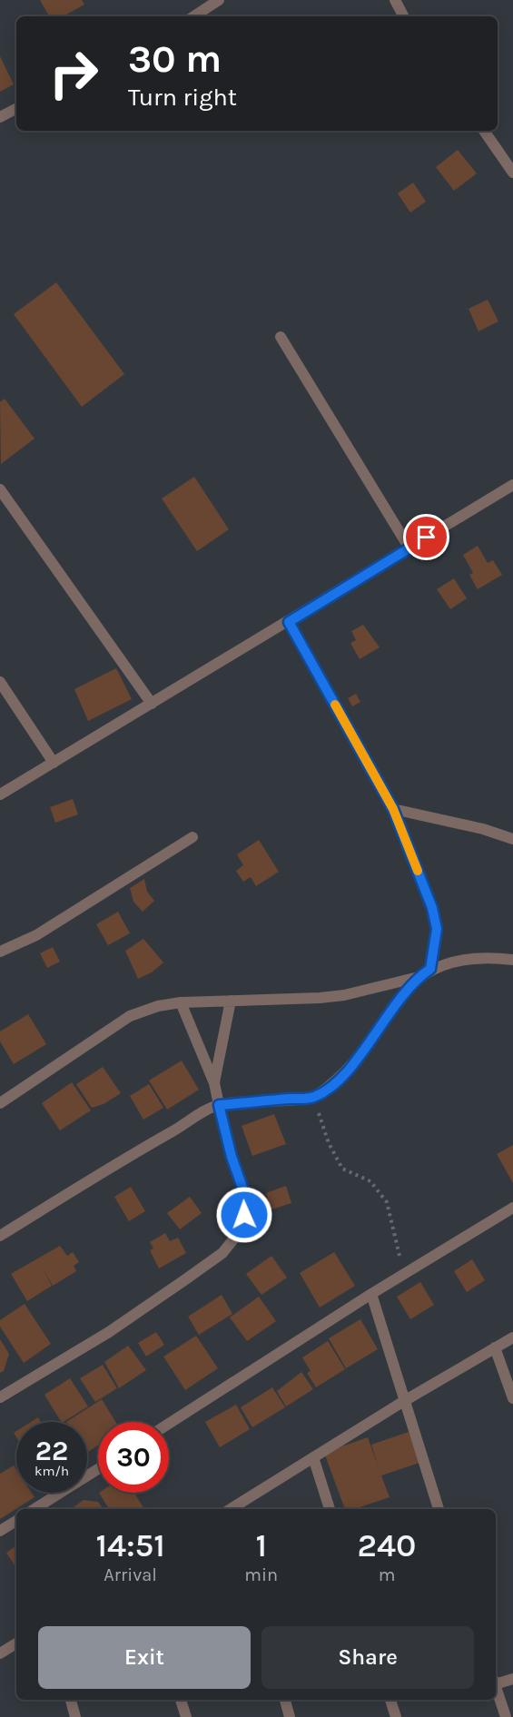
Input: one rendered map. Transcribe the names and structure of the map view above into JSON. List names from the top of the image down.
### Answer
{
  "page": {
    "turn": ["30 m", "Turn right"],
    "speed": "22 km/h",
    "limit": "30",
    "eta": [
      "14:51",
      "Arrival",
      "1",
      "min",
      "240",
      "m"
    ],
    "buttons": ["Exit", "Share"]
  }
}
